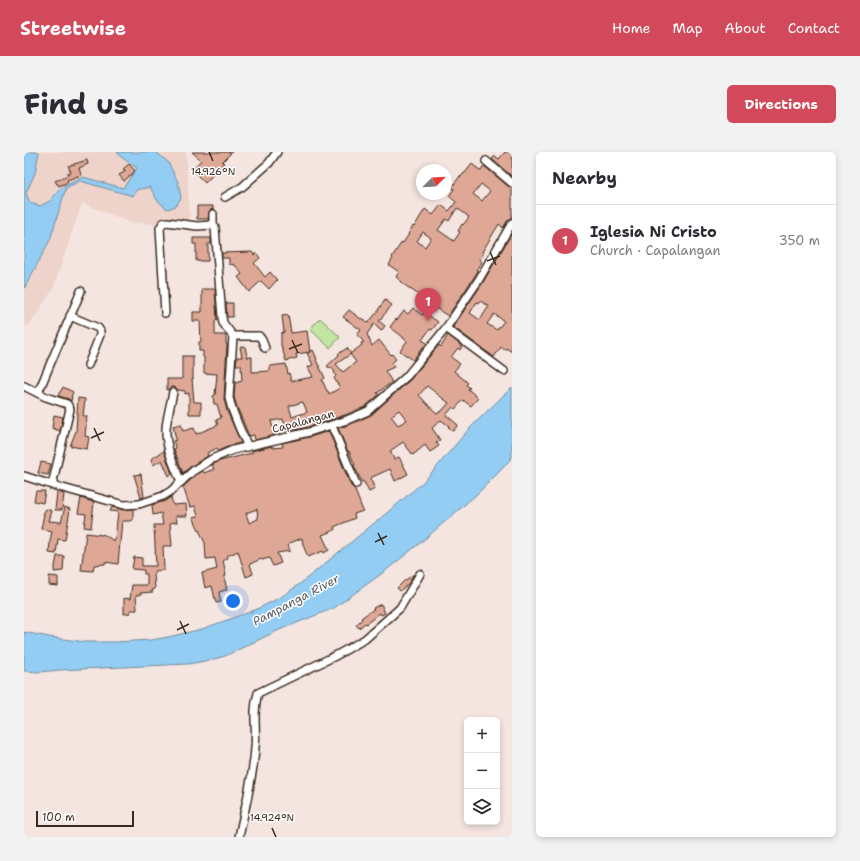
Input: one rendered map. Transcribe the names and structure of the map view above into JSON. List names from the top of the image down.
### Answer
{
  "streets": {
    "street": ["Capalangan"]
  },
  "water": ["Pampanga River"],
  "scale_bar": "100 m",
  "north": "top right",
  "page": {
    "header": "Streetwise",
    "nav": [
      "Home",
      "Map",
      "About",
      "Contact"
    ],
    "title": "Find us",
    "buttons": "Directions",
    "heading": "Nearby",
    "list": [
      {
        "mark": "1",
        "name": "Iglesia Ni Cristo",
        "note": "Church · Capalangan",
        "value": "350 m"
      }
    ],
    "pins": "1",
    "map_buttons": ["+", "−"],
    "scale": "100 m"
  },
  "coordinates": ["14.926°N", "14.924°N"]
}
